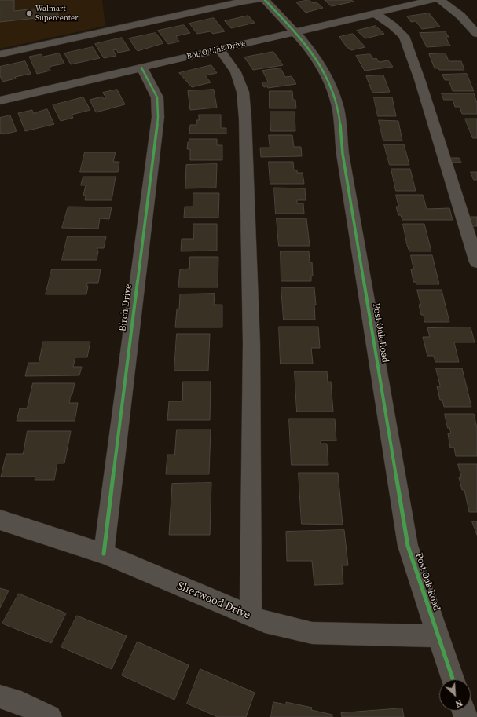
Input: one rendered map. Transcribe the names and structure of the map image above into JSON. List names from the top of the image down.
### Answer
{
  "streets": {
    "street": [
      "Bob O Link Drive",
      "Birch Drive",
      "Post Oak Road",
      "Sherwood Drive"
    ]
  },
  "crossings": [
    ["Bob O Link Drive", "Birch Drive"],
    ["Bob O Link Drive", "Post Oak Road"],
    ["Birch Drive", "Sherwood Drive"],
    ["Post Oak Road", "Sherwood Drive"]
  ],
  "places": ["Walmart Supercenter"],
  "north": "bottom right"
}
